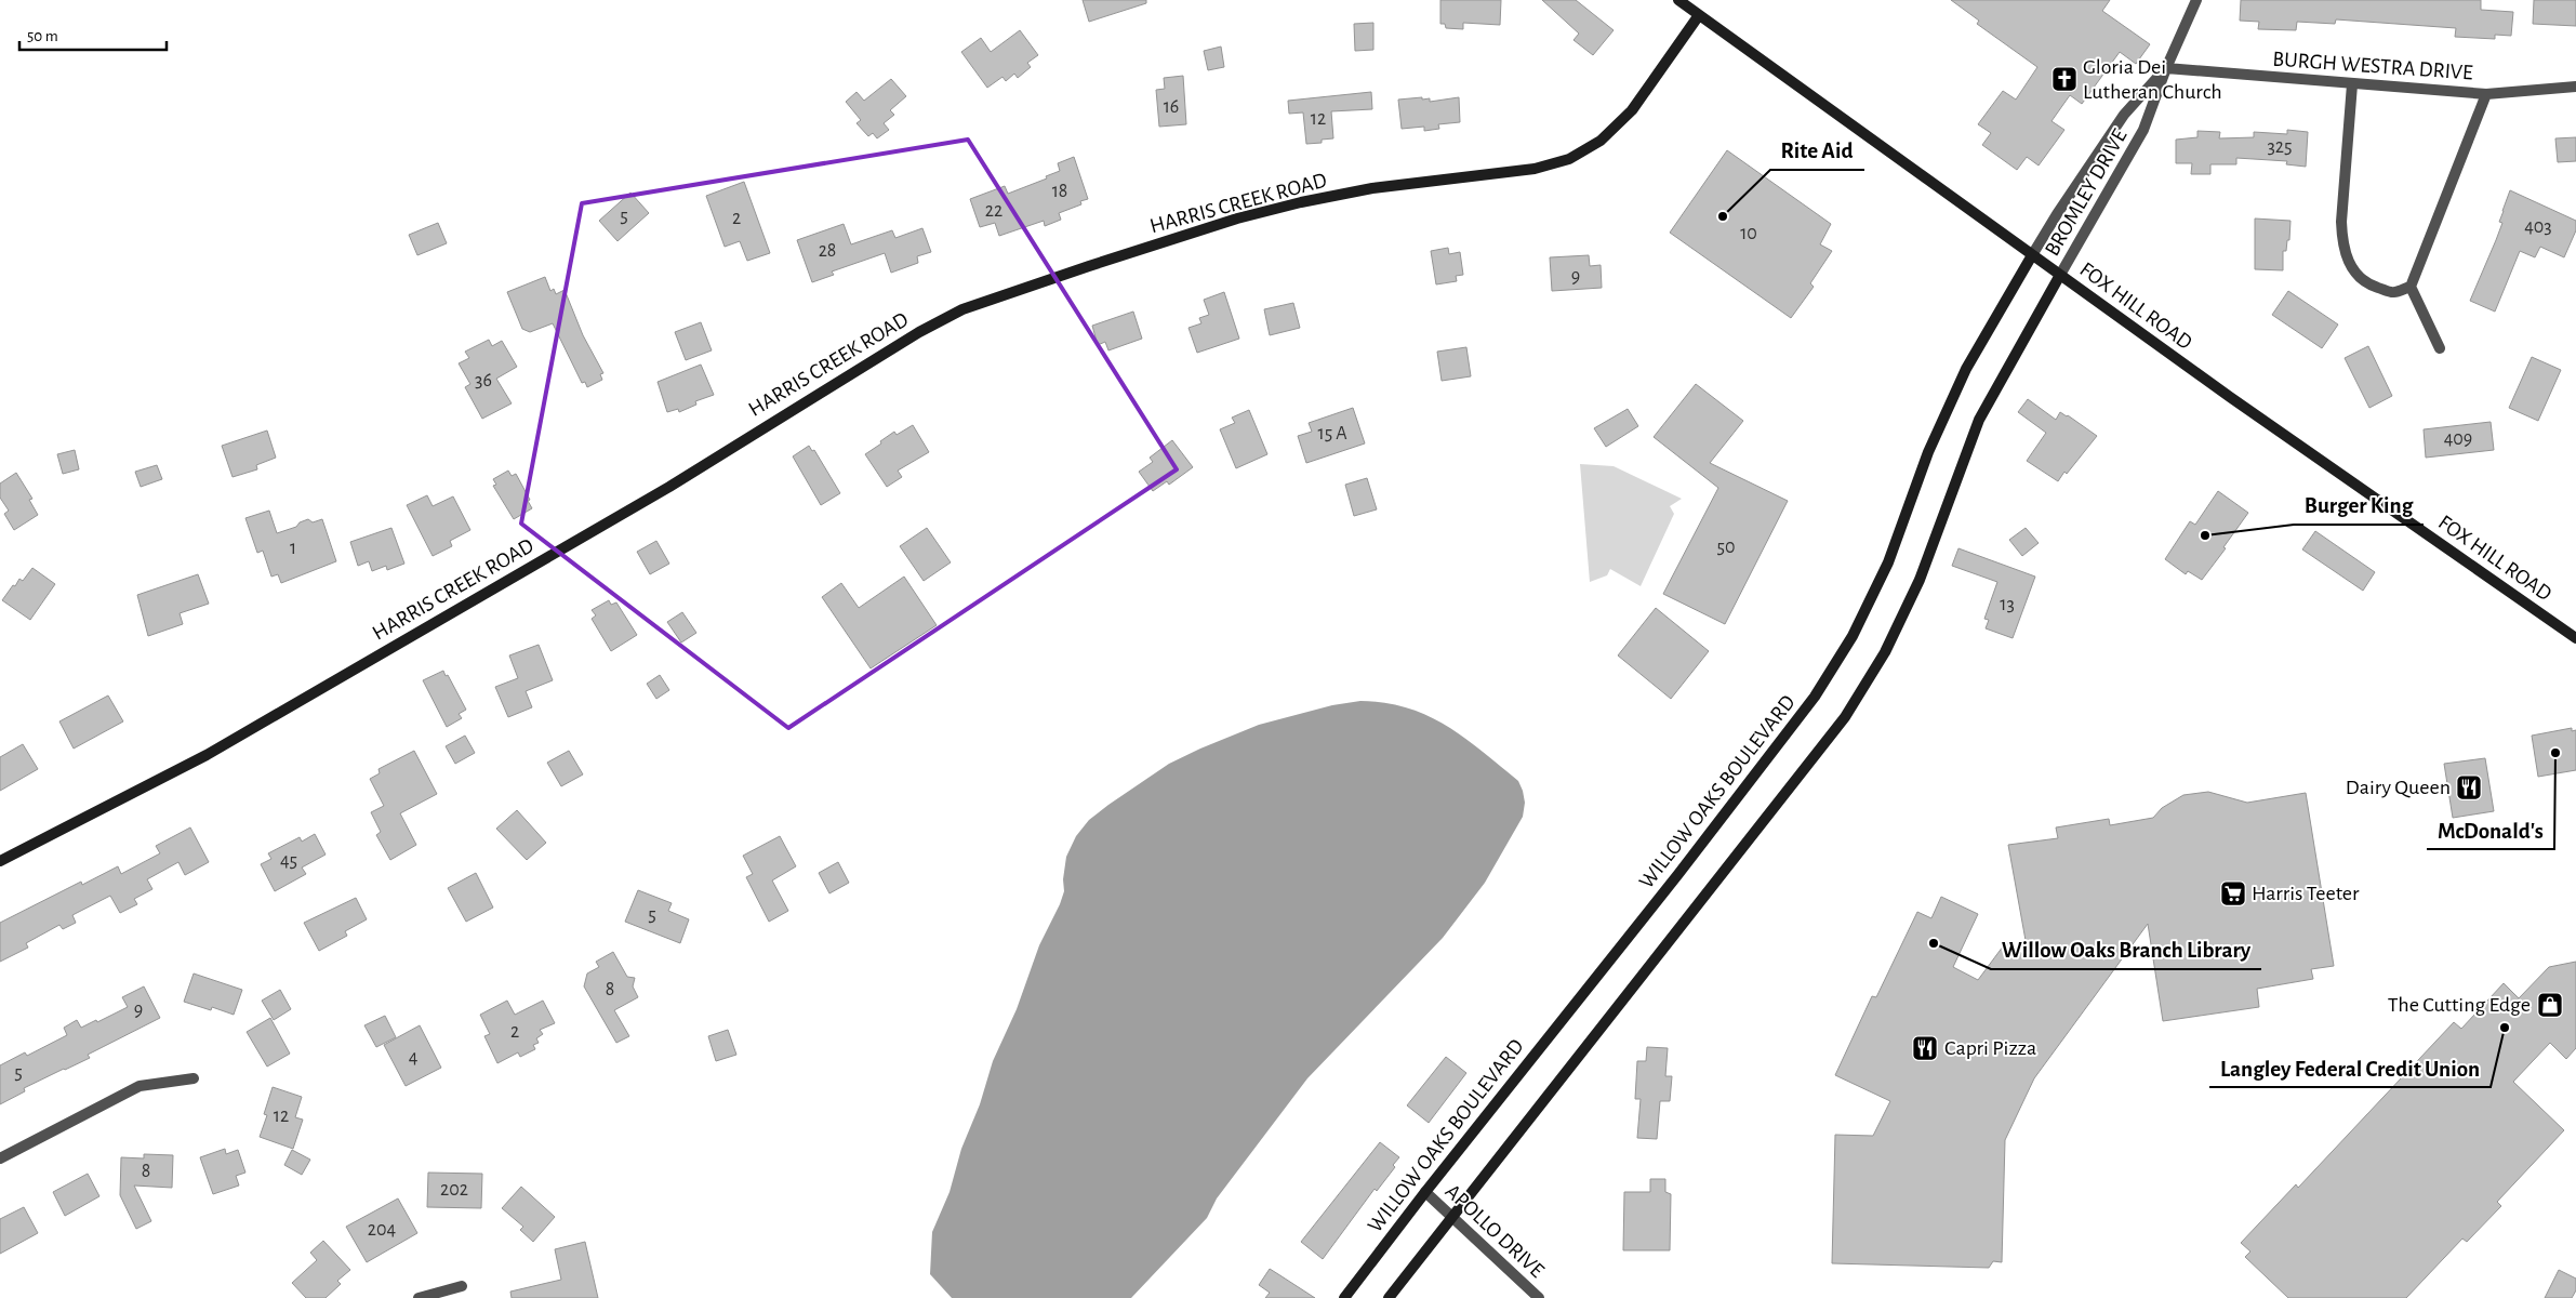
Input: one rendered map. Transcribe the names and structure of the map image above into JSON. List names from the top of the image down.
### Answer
{
  "streets": {
    "street": [
      "BURGH WESTRA DRIVE",
      "BROMLEY DRIVE",
      "HARRIS CREEK ROAD",
      "FOX HILL ROAD",
      "WILLOW OAKS BOULEVARD",
      "APOLLO DRIVE"
    ]
  },
  "crossings": [
    ["BURGH WESTRA DRIVE", "BROMLEY DRIVE"],
    ["BROMLEY DRIVE", "FOX HILL ROAD"],
    ["BROMLEY DRIVE", "WILLOW OAKS BOULEVARD"],
    ["HARRIS CREEK ROAD", "FOX HILL ROAD"],
    ["FOX HILL ROAD", "WILLOW OAKS BOULEVARD"],
    ["WILLOW OAKS BOULEVARD", "APOLLO DRIVE"]
  ],
  "places": {
    "church": ["Gloria Dei Lutheran Church"],
    "other": [
      "Rite Aid",
      "Burger King",
      "McDonald's",
      "Willow Oaks Branch Library",
      "Langley Federal Credit Union"
    ],
    "restaurant": ["Dairy Queen", "Capri Pizza"],
    "supermarket": ["Harris Teeter"],
    "shop": ["The Cutting Edge"]
  },
  "house_numbers": [
    "16",
    "12",
    "325",
    "18",
    "22",
    "5",
    "2",
    "403",
    "10",
    "28",
    "9",
    "36",
    "15 A",
    "409",
    "50",
    "1",
    "13",
    "45",
    "5",
    "8",
    "9",
    "2",
    "4",
    "5",
    "12",
    "8",
    "202",
    "204"
  ],
  "scale_bar": "50 m"
}
